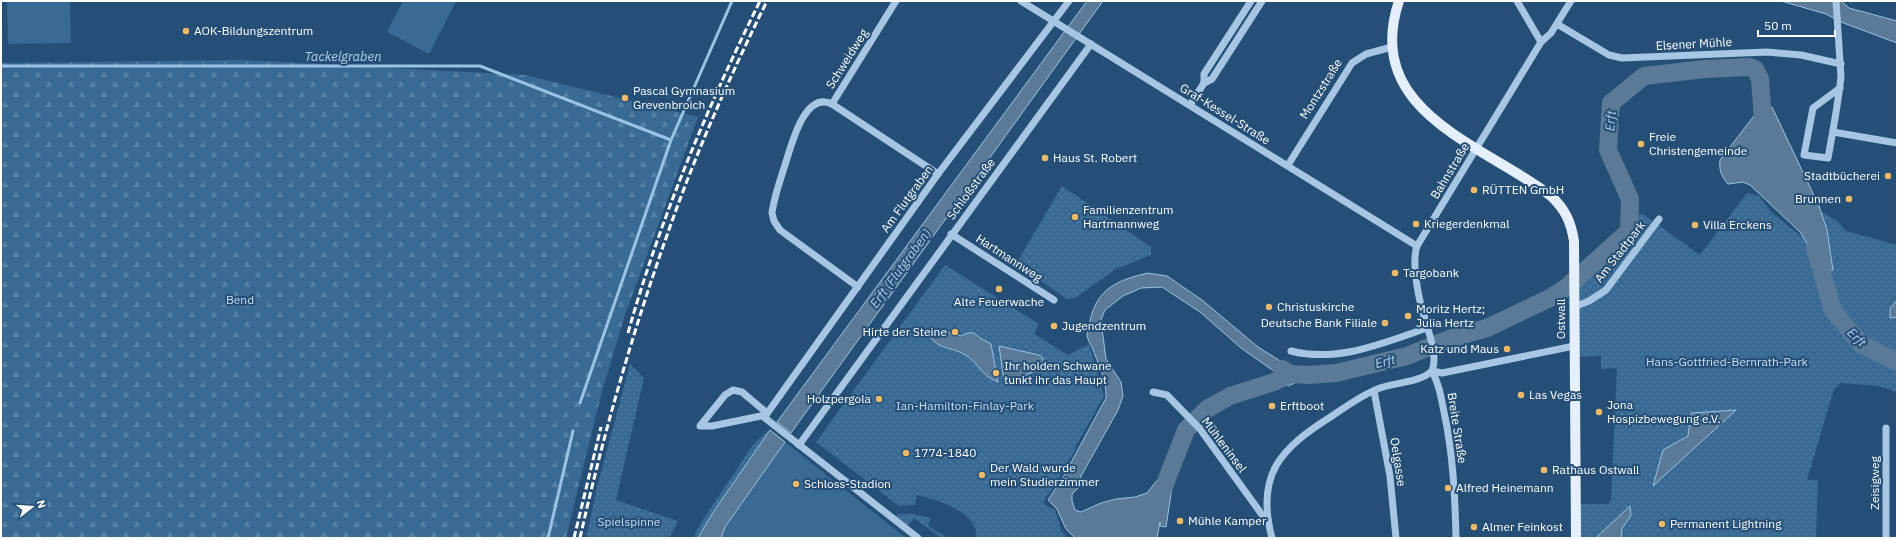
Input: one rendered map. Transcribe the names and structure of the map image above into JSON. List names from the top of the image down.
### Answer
{
  "streets": {
    "main road": ["Ostwall"],
    "street": [
      "Elsener Mühle",
      "Schweidweg",
      "Montzstraße",
      "Graf-Kessel-Straße",
      "Bahnstraße",
      "Schloßstraße",
      "Am Flutgraben",
      "Am Stadtpark",
      "Hartmannweg",
      "Breite Straße",
      "Mühleninsel",
      "Oelgasse",
      "Zeisigweg"
    ]
  },
  "crossings": [
    ["Elsener Mühle", "Bahnstraße"],
    ["Schweidweg", "Am Flutgraben"],
    ["Montzstraße", "Graf-Kessel-Straße"],
    ["Graf-Kessel-Straße", "Bahnstraße"],
    ["Graf-Kessel-Straße", "Schloßstraße"],
    ["Graf-Kessel-Straße", "Am Flutgraben"],
    ["Bahnstraße", "Ostwall"],
    ["Bahnstraße", "Breite Straße"],
    ["Schloßstraße", "Hartmannweg"],
    ["Am Stadtpark", "Ostwall"]
  ],
  "water": ["Tackelgraben", "Erft", "Erft (Flutgraben)"],
  "parks": [
    "Bend",
    "Hans-Gottfried-Bernrath-Park",
    "Ian-Hamilton-Finlay-Park",
    "Spielspinne"
  ],
  "places": [
    "AOK-Bildungszentrum",
    "Pascal Gymnasium Grevenbroich",
    "Freie Christengemeinde",
    "Haus St. Robert",
    "Stadtbücherei",
    "RÜTTEN GmbH",
    "Brunnen",
    "Familienzentrum Hartmannweg",
    "Kriegerdenkmal",
    "Villa Erckens",
    "Targobank",
    "Alte Feuerwache",
    "Christuskirche",
    "Moritz Hertz; Julia Hertz",
    "Deutsche Bank Filiale",
    "Jugendzentrum",
    "Hirte der Steine",
    "Katz und Maus",
    "Ihr holden Schwane tunkt ihr das Haupt",
    "Las Vegas",
    "Holzpergola",
    "Erftboot",
    "Jona Hospizbewegung e.V.",
    "1774-1840",
    "Rathaus Ostwall",
    "Der Wald wurde mein Studierzimmer",
    "Schloss-Stadion",
    "Alfred Heinemann",
    "Mühle Kamper",
    "Permanent Lightning",
    "Almer Feinkost"
  ],
  "scale_bar": "50 m",
  "north": "right"
}
